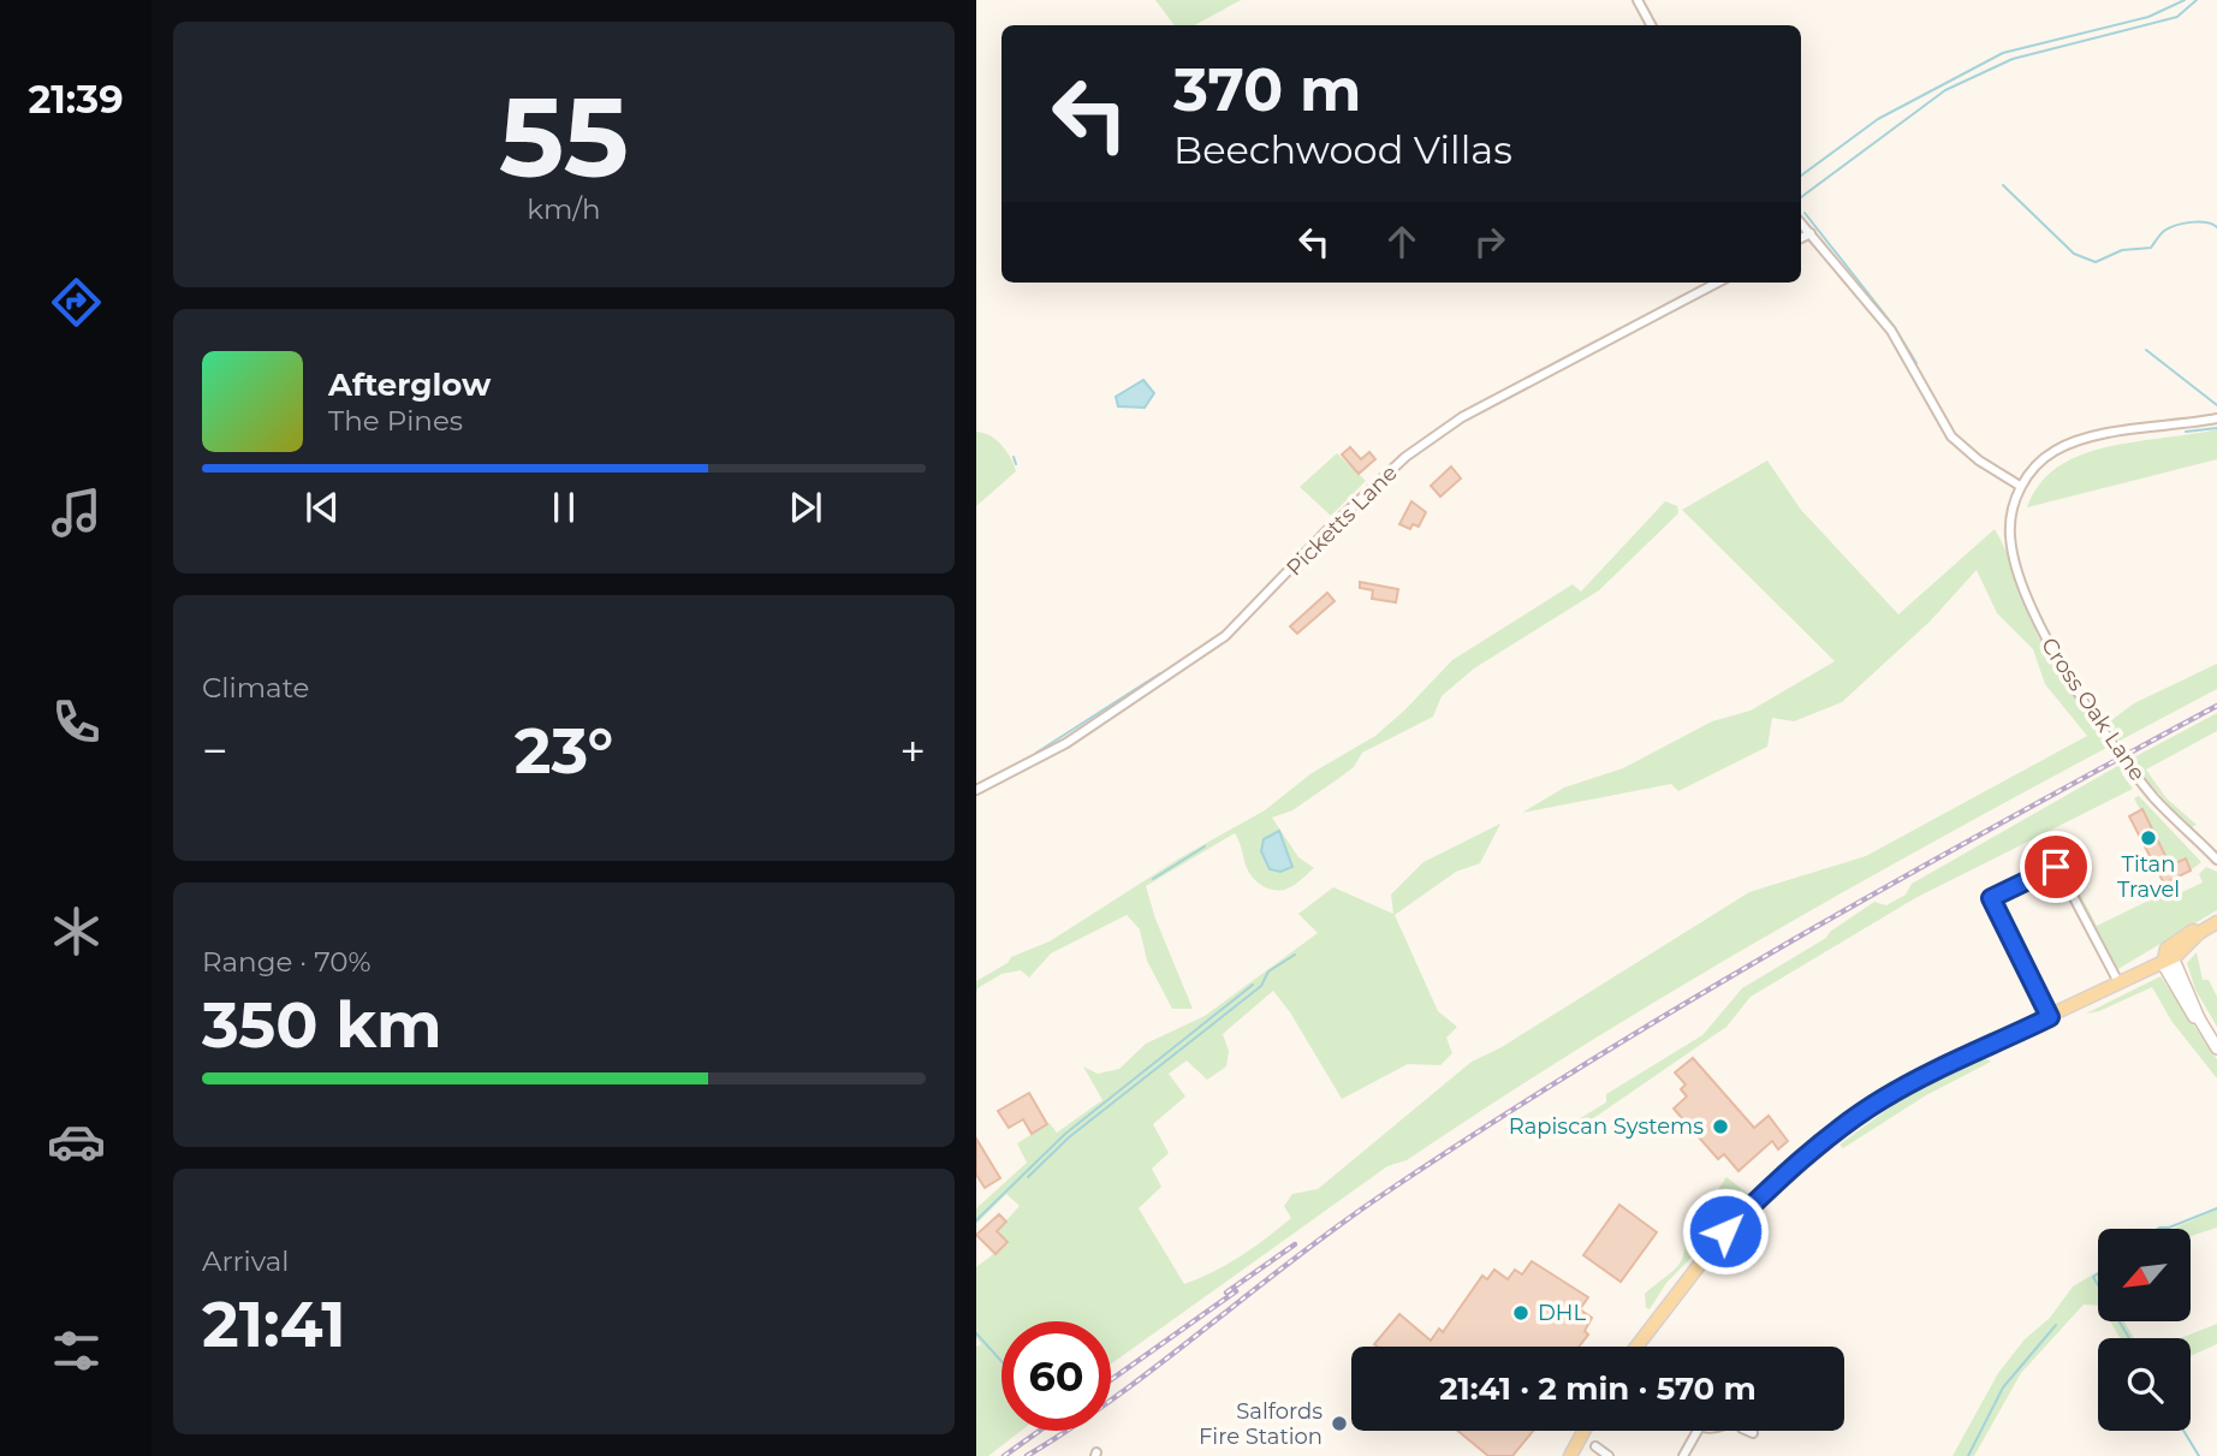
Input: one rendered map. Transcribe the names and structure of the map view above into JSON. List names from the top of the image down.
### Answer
{
  "streets": {
    "street": ["Picketts Lane", "Cross Oak Lane"]
  },
  "places": [
    "Titan Travel",
    "Rapiscan Systems",
    "DHL",
    "Salfords Fire Station"
  ],
  "north": "bottom left",
  "page": {
    "tabs": "21:39",
    "tile": [
      ["55", "km/h"],
      "Climate",
      ["Range · 70%", "350 km"],
      ["Arrival", "21:41"]
    ],
    "turn": ["370 m", "Beechwood Villas"],
    "song": ["Afterglow", "The Pines"],
    "heat": ["−", "23°", "+"],
    "limit": "60",
    "trip": "21:41 · 2 min · 570 m"
  }
}
